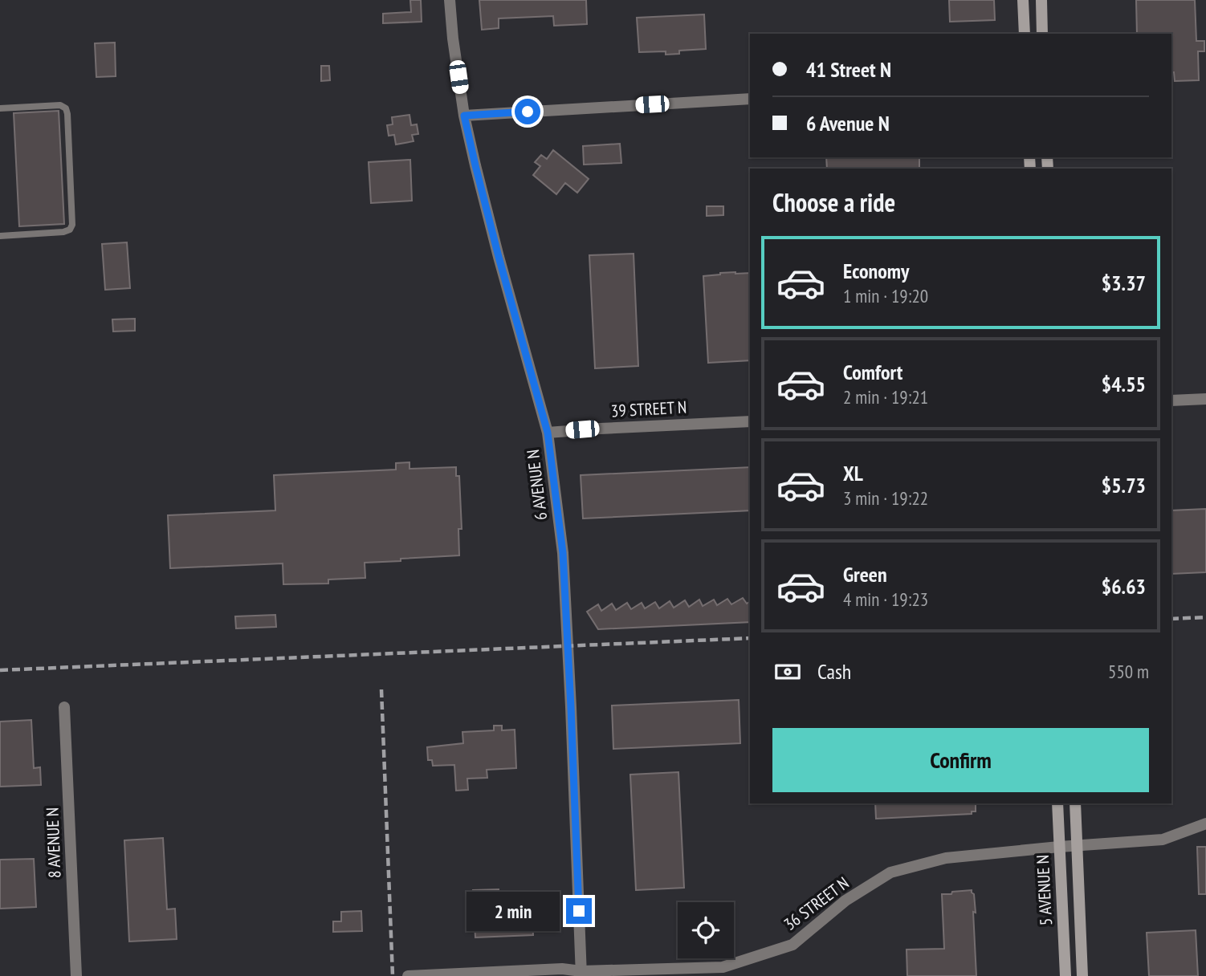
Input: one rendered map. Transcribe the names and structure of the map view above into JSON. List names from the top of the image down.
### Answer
{
  "streets": {
    "main road": ["5 AVENUE N"],
    "street": [
      "39 STREET N",
      "6 AVENUE N",
      "8 AVENUE N",
      "36 STREET N"
    ]
  },
  "crossings": [
    ["39 STREET N", "6 AVENUE N"],
    ["6 AVENUE N", "36 STREET N"],
    ["5 AVENUE N", "36 STREET N"]
  ],
  "page": {
    "banner": ["41 Street N", "6 Avenue N"],
    "heading": "Choose a ride",
    "list": [
      {
        "name": "Economy",
        "note": "1 min · 19:20",
        "value": "$3.37"
      },
      {
        "name": "Comfort",
        "note": "2 min · 19:21",
        "value": "$4.55"
      },
      {
        "name": "XL",
        "note": "3 min · 19:22",
        "value": "$5.73"
      },
      {
        "name": "Green",
        "note": "4 min · 19:23",
        "value": "$6.63"
      }
    ],
    "pay": ["Cash", "550 m"],
    "buttons": "Confirm",
    "bubble": "2 min"
  }
}
